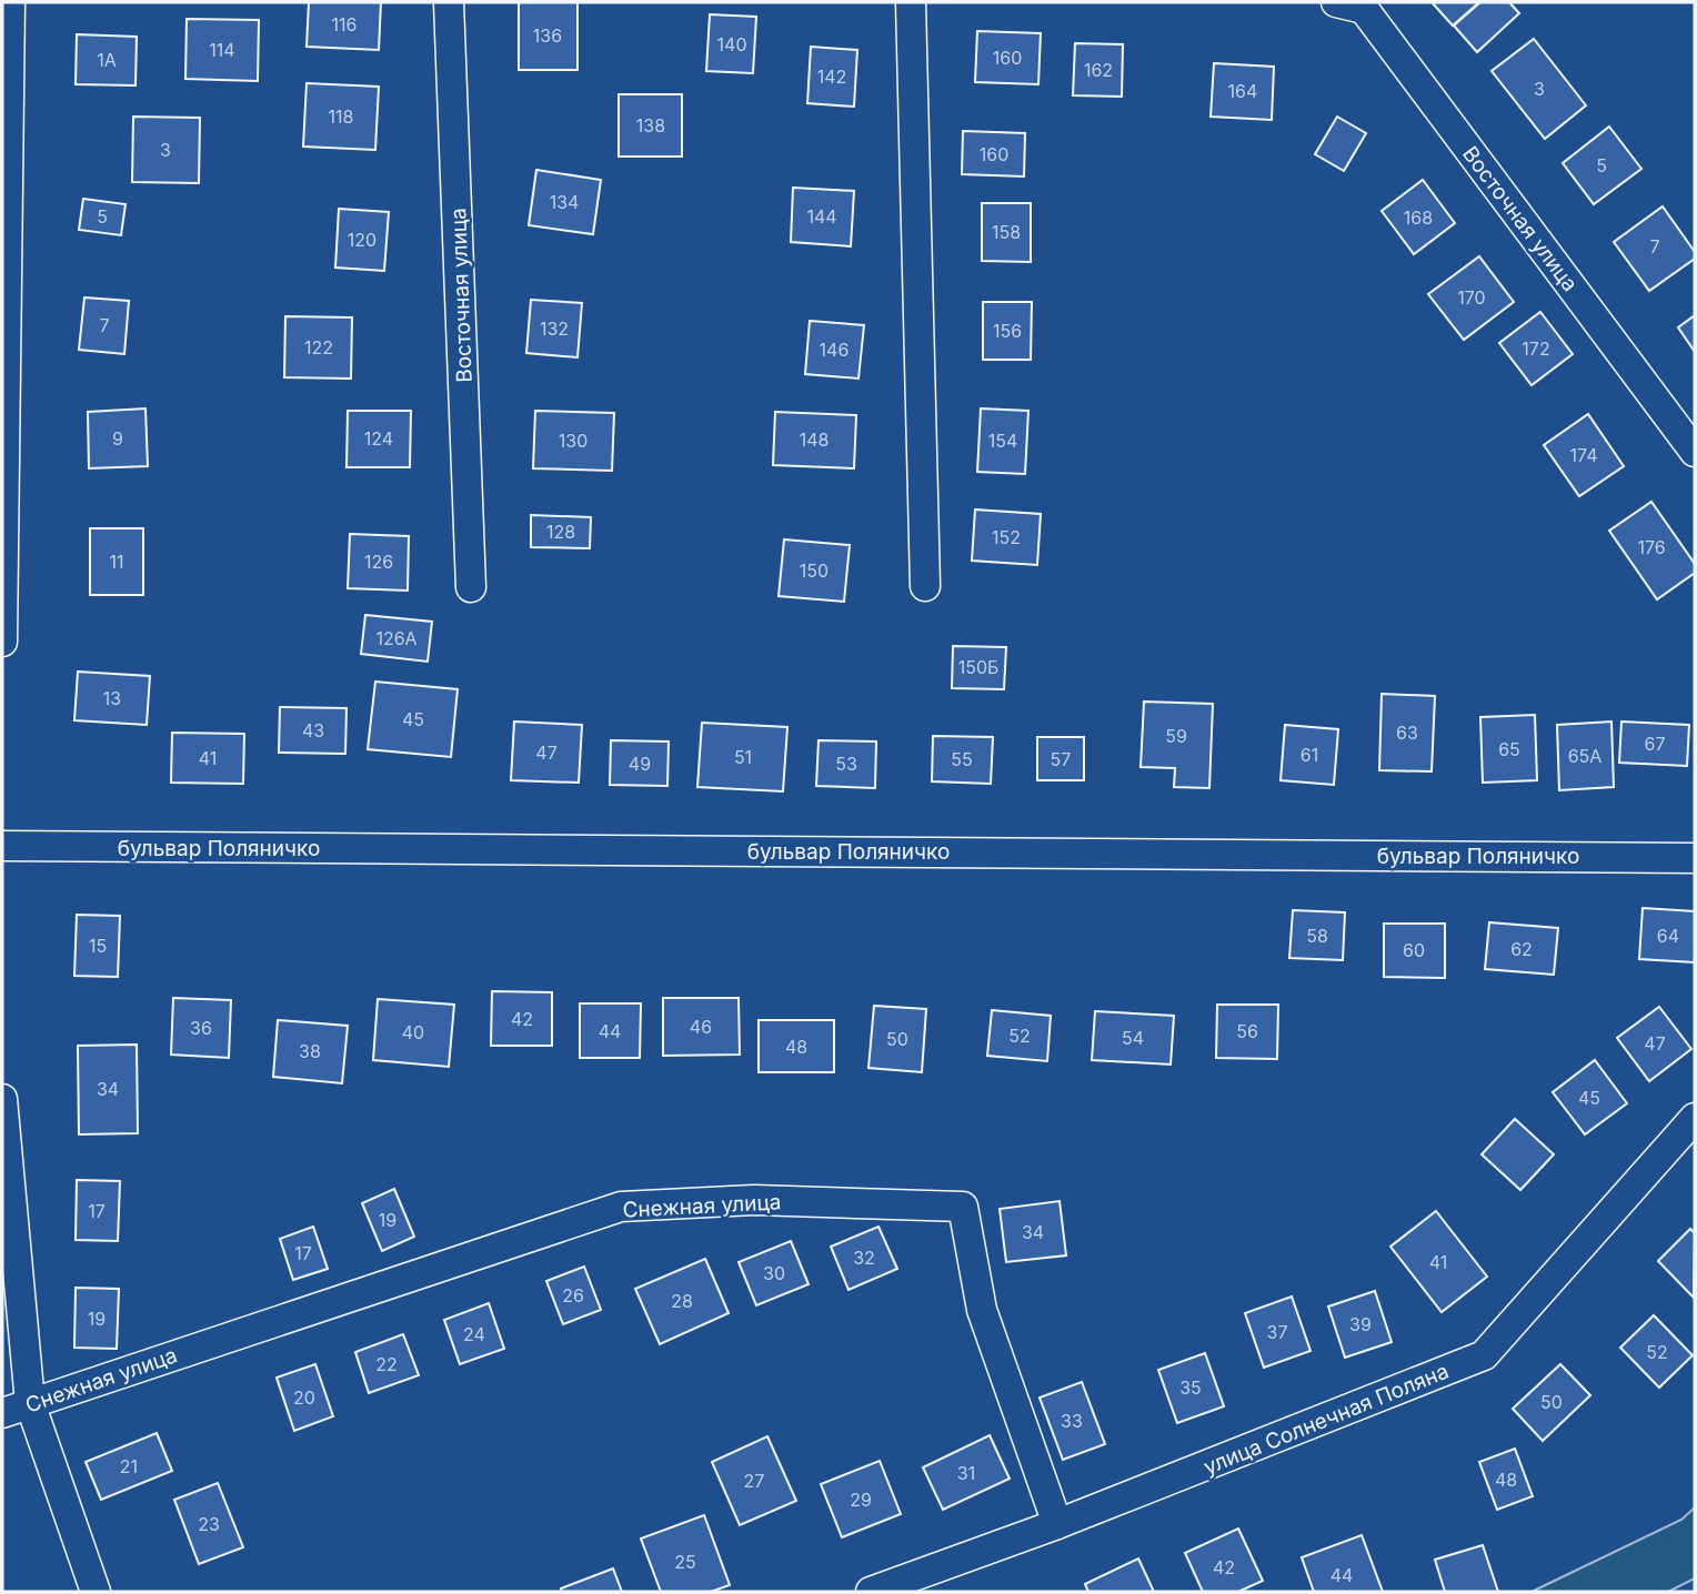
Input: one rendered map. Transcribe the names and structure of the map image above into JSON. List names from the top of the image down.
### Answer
{
  "streets": {
    "street": [
      "Восточная улица",
      "бульвар Поляничко",
      "Снежная улица",
      "улица Солнечная Поляна"
    ]
  },
  "crossings": [
    ["Снежная улица", "улица Солнечная Поляна"]
  ],
  "house_numbers": [
    "116",
    "136",
    "140",
    "114",
    "160",
    "1А",
    "162",
    "142",
    "3",
    "164",
    "118",
    "138",
    "3",
    "160",
    "5",
    "134",
    "5",
    "144",
    "168",
    "158",
    "120",
    "7",
    "170",
    "7",
    "132",
    "156",
    "122",
    "172",
    "146",
    "9",
    "124",
    "148",
    "130",
    "154",
    "174",
    "128",
    "152",
    "176",
    "11",
    "126",
    "150",
    "126А",
    "150Б",
    "13",
    "45",
    "43",
    "63",
    "59",
    "67",
    "65",
    "47",
    "61",
    "65А",
    "51",
    "41",
    "55",
    "57",
    "49",
    "53",
    "58",
    "64",
    "15",
    "62",
    "60",
    "42",
    "46",
    "36",
    "44",
    "56",
    "40",
    "52",
    "54",
    "50",
    "47",
    "48",
    "38",
    "34",
    "45",
    "17",
    "19",
    "34",
    "17",
    "32",
    "41",
    "30",
    "26",
    "28",
    "19",
    "39",
    "37",
    "24",
    "52",
    "22",
    "35",
    "20",
    "50",
    "33",
    "21",
    "31",
    "48",
    "27",
    "29",
    "23",
    "25",
    "42",
    "44"
  ]
}
